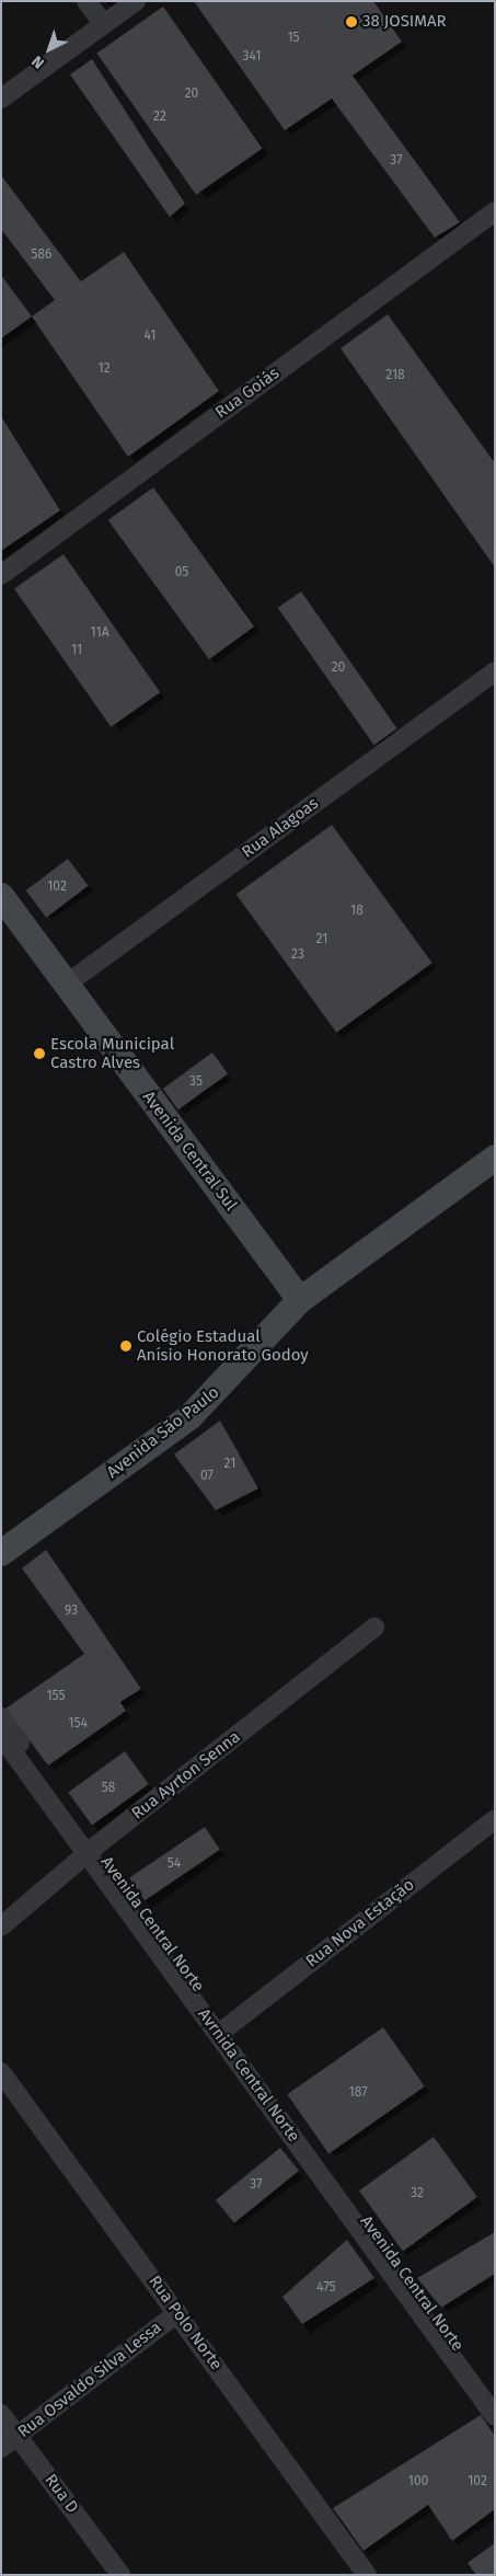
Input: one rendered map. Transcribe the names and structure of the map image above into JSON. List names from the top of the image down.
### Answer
{
  "streets": {
    "main road": ["Avenida Central Sul", "Avenida São Paulo"],
    "street": [
      "Rua Goiás",
      "Rua Alagoas",
      "Rua Ayrton Senna",
      "Rua Nova Estação",
      "Avenida Central Norte",
      "Avrnida Central Norte",
      "Rua Polo Norte",
      "Rua Osvaldo Silva Lessa",
      "Rua D"
    ]
  },
  "crossings": [
    ["Rua Alagoas", "Avenida Central Sul"],
    ["Avenida Central Sul", "Avenida São Paulo"],
    ["Rua Ayrton Senna", "Avenida Central Norte"],
    ["Rua Ayrton Senna", "Avrnida Central Norte"],
    ["Rua Nova Estação", "Avenida Central Norte"],
    ["Avenida Central Norte", "Avrnida Central Norte"],
    ["Rua Polo Norte", "Rua Osvaldo Silva Lessa"],
    ["Rua Osvaldo Silva Lessa", "Rua D"]
  ],
  "places": ["38 JOSIMAR", "Escola Municipal Castro Alves", "Colégio Estadual Anísio Honorato Godoy"],
  "house_numbers": [
    "15",
    "341",
    "20",
    "22",
    "37",
    "586",
    "41",
    "12",
    "218",
    "05",
    "11A",
    "11",
    "20",
    "102",
    "18",
    "21",
    "23",
    "35",
    "21",
    "07",
    "93",
    "155",
    "154",
    "58",
    "54",
    "187",
    "37",
    "32",
    "475",
    "100",
    "102"
  ],
  "north": "bottom left"
}
